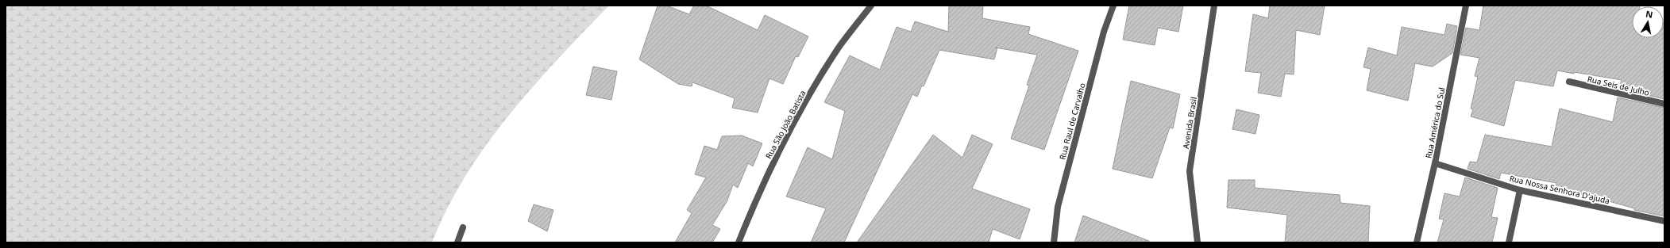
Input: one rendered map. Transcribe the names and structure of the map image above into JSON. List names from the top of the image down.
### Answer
{
  "streets": {
    "street": [
      "Rua Seis de Julho",
      "Rua Raul de Carvalho",
      "Avenida Brasil",
      "Rua América do Sul",
      "Rua São João Batista",
      "Rua Nossa Senhora D'ajuda"
    ]
  },
  "crossings": [
    ["Rua América do Sul", "Rua Nossa Senhora D'ajuda"]
  ],
  "north": "top"
}
